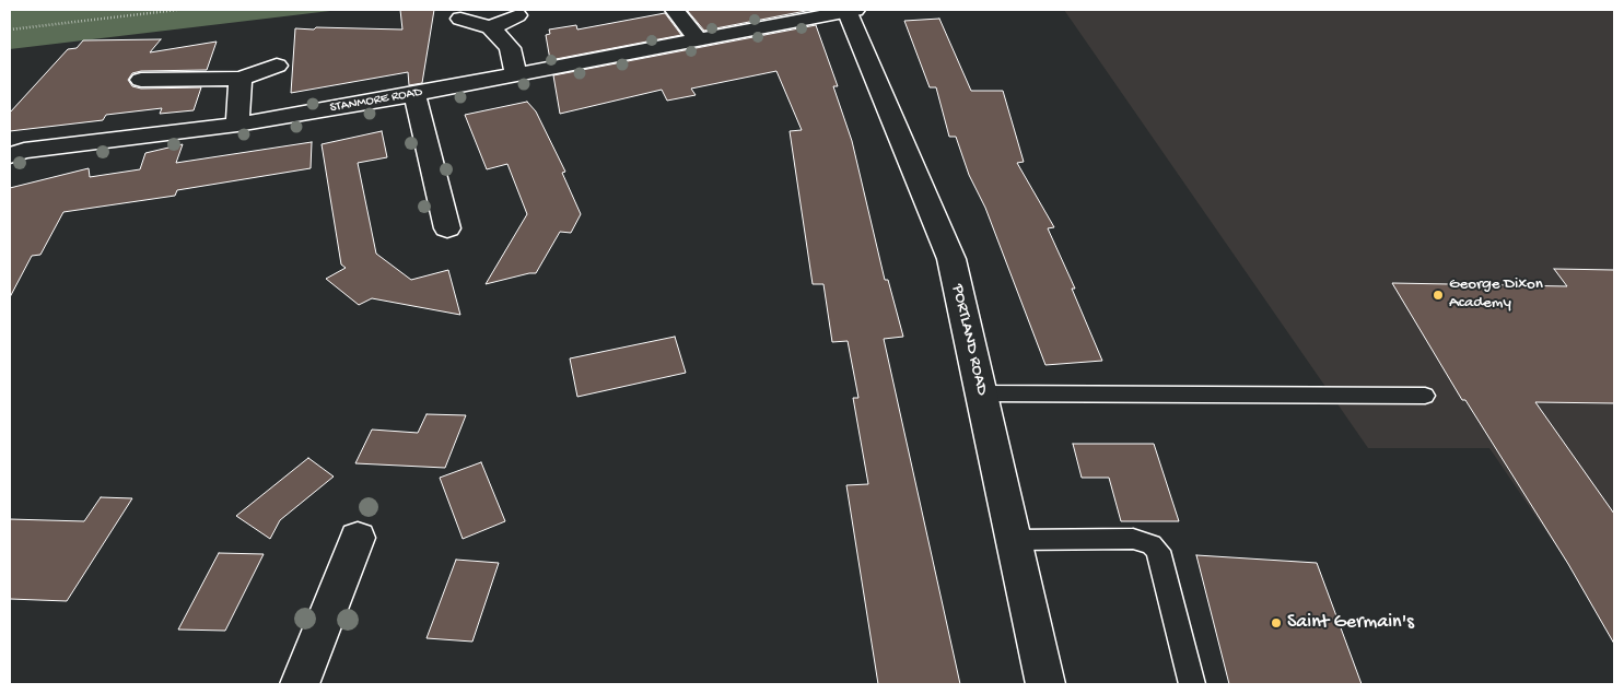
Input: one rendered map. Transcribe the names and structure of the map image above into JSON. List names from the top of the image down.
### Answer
{
  "streets": {
    "street": ["STANMORE ROAD", "PORTLAND ROAD"]
  },
  "crossings": [
    ["STANMORE ROAD", "PORTLAND ROAD"]
  ],
  "places": ["George Dixon Academy", "Saint Germain's"]
}
